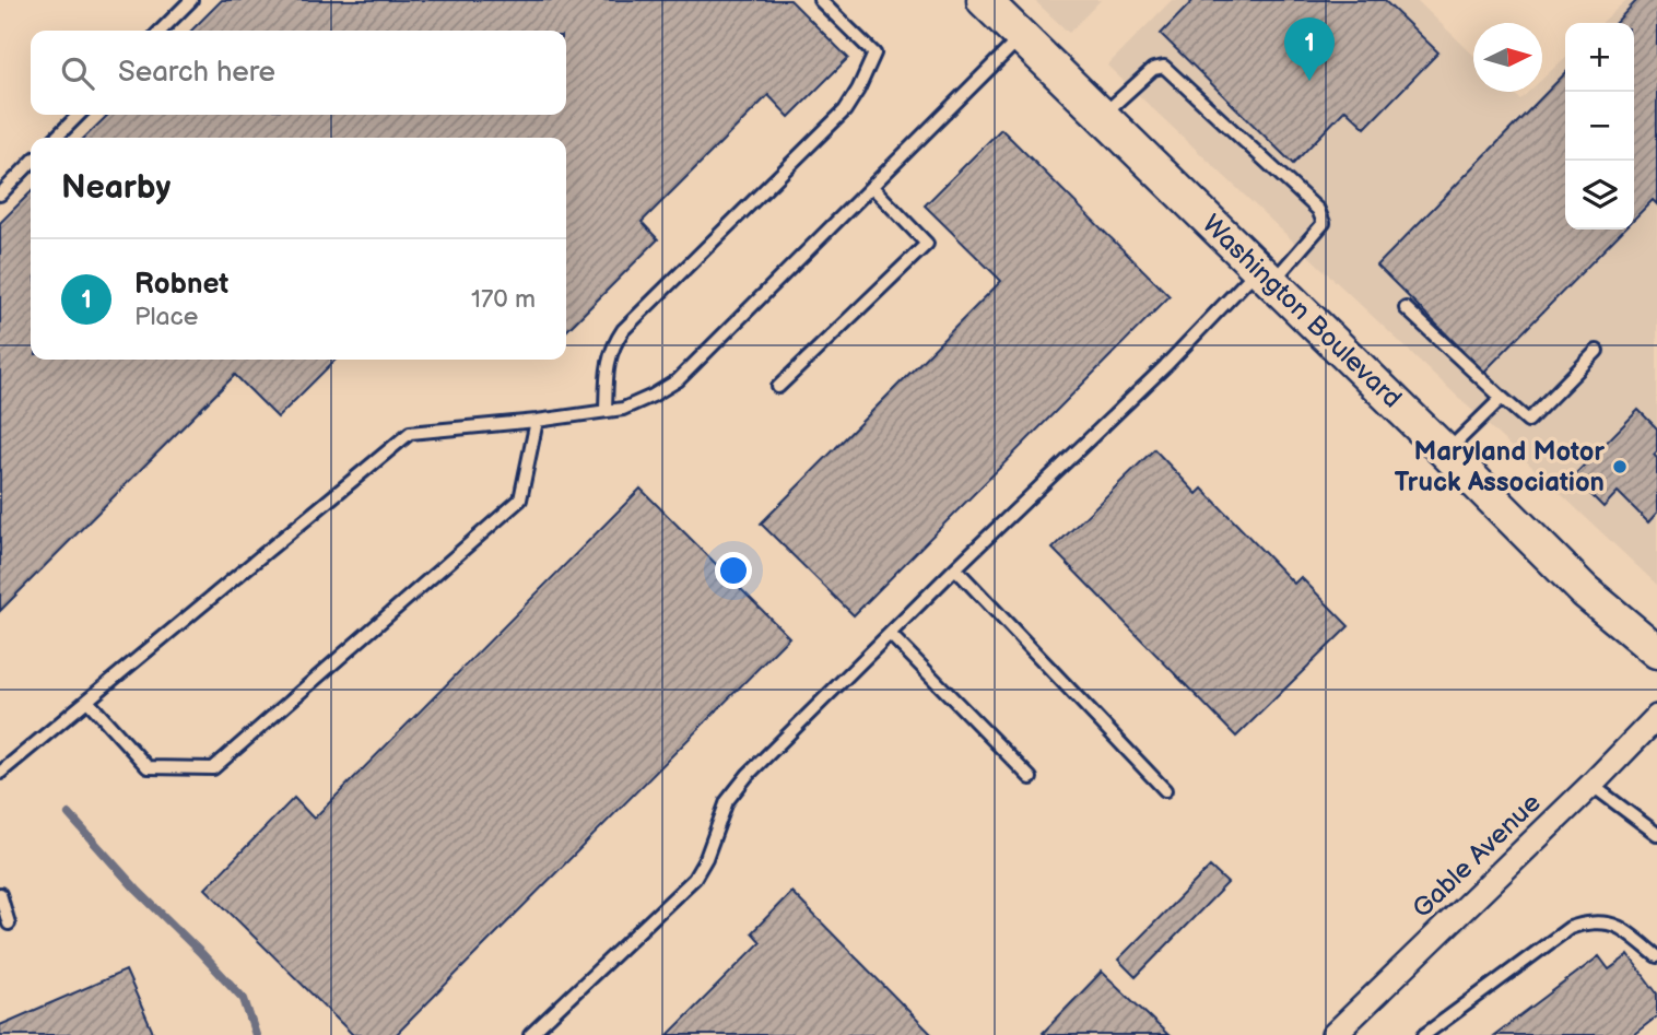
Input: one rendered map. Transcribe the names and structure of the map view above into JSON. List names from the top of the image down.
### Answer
{
  "streets": {
    "main road": ["Washington Boulevard"],
    "street": ["Gable Avenue"]
  },
  "places": ["Maryland Motor Truck Association"],
  "north": "right",
  "page": {
    "pins": "1",
    "map_buttons": ["+", "−"],
    "search": "Search here",
    "heading": "Nearby",
    "list": [
      {
        "mark": "1",
        "name": "Robnet",
        "note": "Place",
        "value": "170 m"
      }
    ]
  }
}
